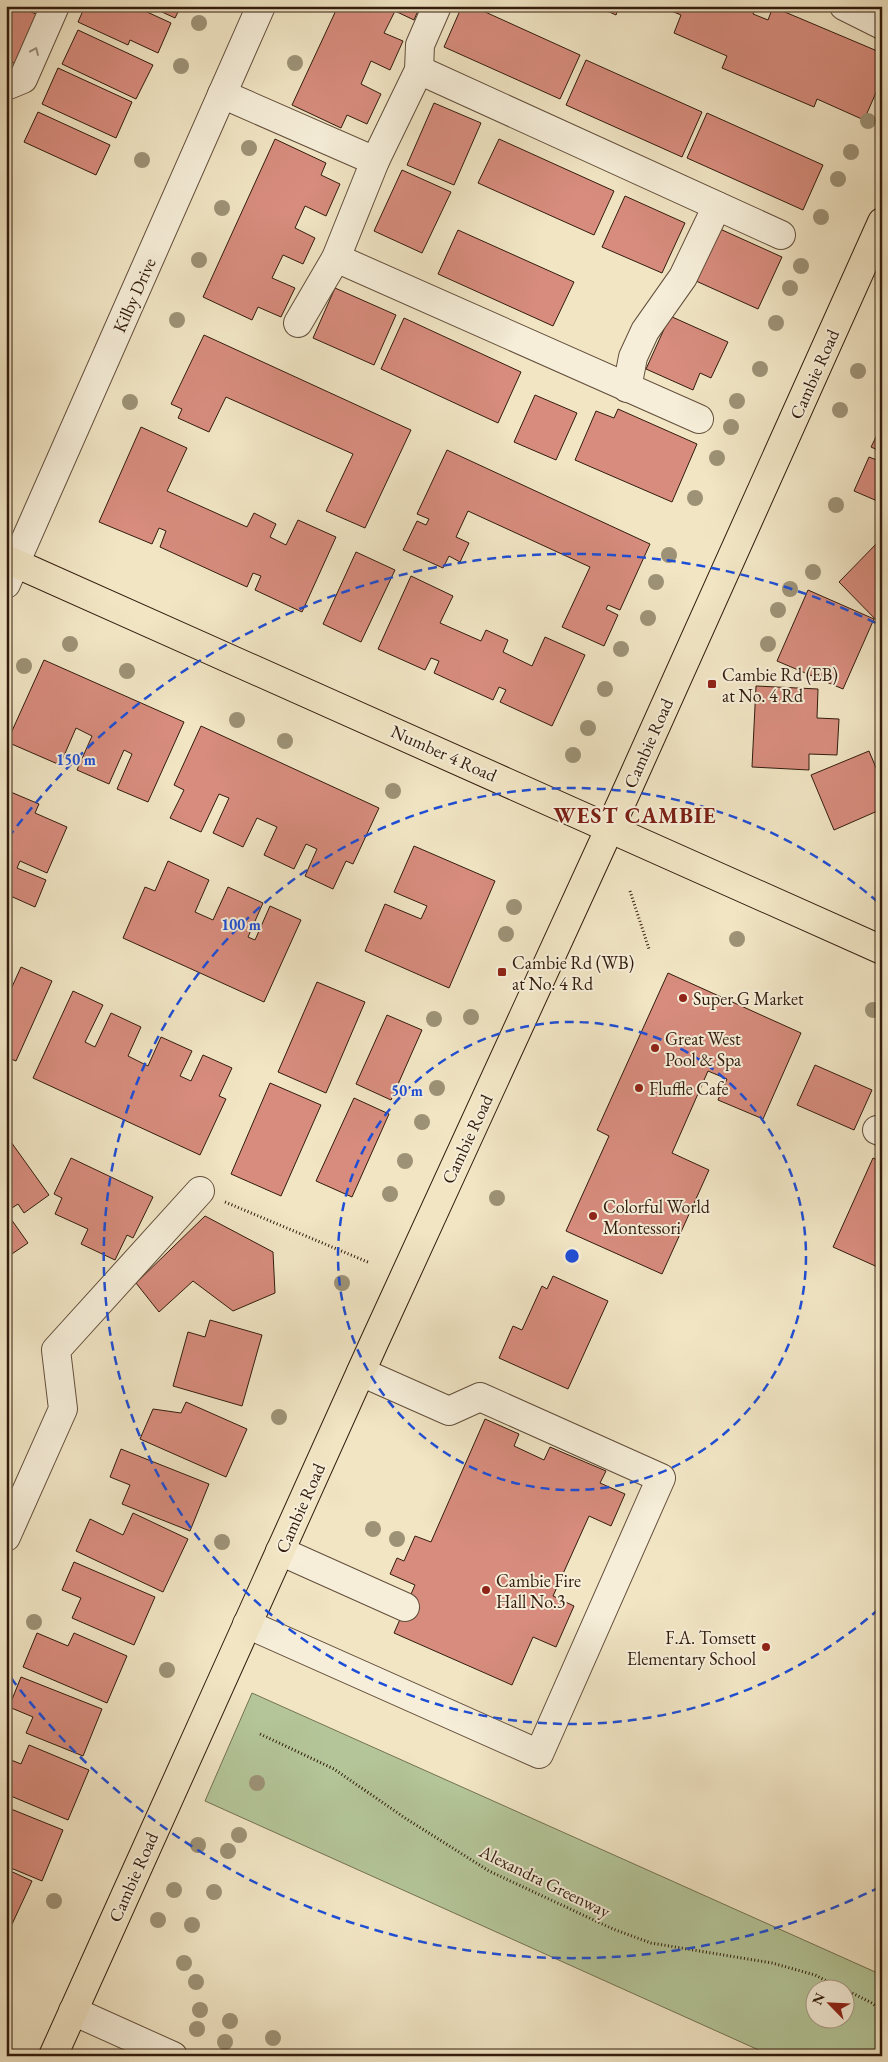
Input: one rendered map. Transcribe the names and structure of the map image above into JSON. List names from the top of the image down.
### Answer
{
  "streets": {
    "main road": ["Cambie Road", "Number 4 Road"],
    "street": ["Kilby Drive"],
    "path": ["Alexandra Greenway"]
  },
  "crossings": [
    ["Kilby Drive", "Number 4 Road"],
    ["Cambie Road", "Number 4 Road"]
  ],
  "districts": ["WEST CAMBIE"],
  "places": {
    "transit": ["Cambie Rd (EB) at No. 4 Rd", "Cambie Rd (WB) at No. 4 Rd"],
    "other": [
      "Super G Market",
      "Great West Pool & Spa",
      "Fluffle Cafe",
      "Colorful World Montessori",
      "Cambie Fire Hall No.3",
      "F.A. Tomsett Elementary School"
    ]
  },
  "north": "top left",
  "rings": ["150 m", "100 m", "50 m"]
}
